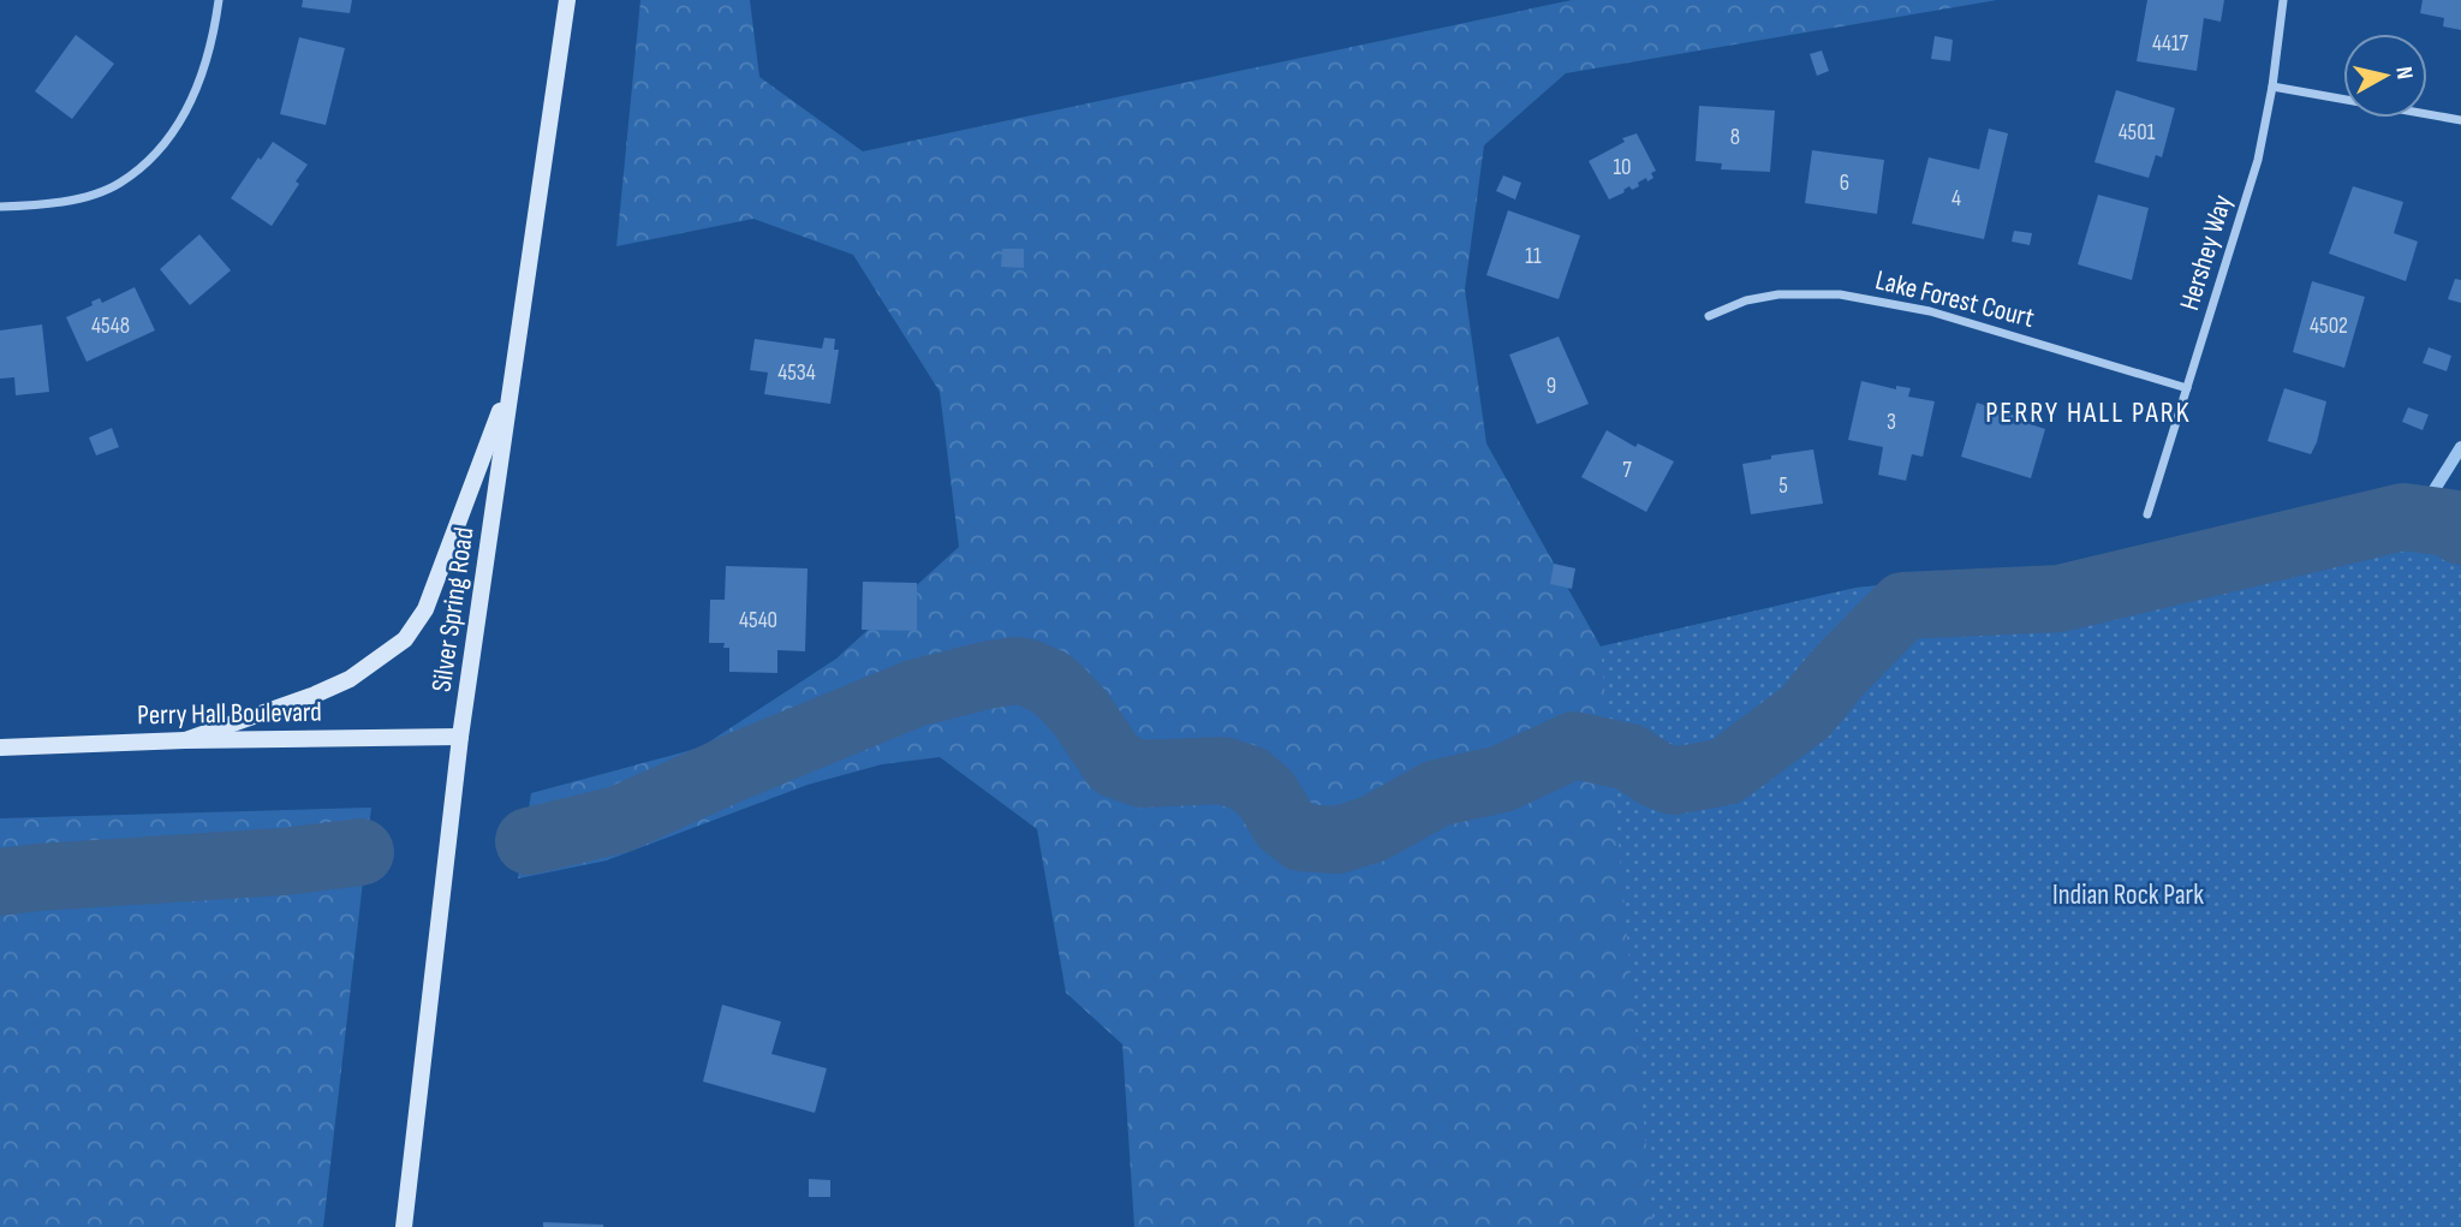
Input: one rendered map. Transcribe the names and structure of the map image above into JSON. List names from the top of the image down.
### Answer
{
  "streets": {
    "main road": ["Silver Spring Road", "Perry Hall Boulevard"],
    "street": ["Hershey Way", "Lake Forest Court"]
  },
  "crossings": [
    ["Hershey Way", "Lake Forest Court"],
    ["Silver Spring Road", "Perry Hall Boulevard"]
  ],
  "districts": ["PERRY HALL PARK"],
  "parks": ["Indian Rock Park"],
  "house_numbers": [
    "4417",
    "4501",
    "8",
    "10",
    "6",
    "4",
    "11",
    "4548",
    "4502",
    "4534",
    "9",
    "3",
    "7",
    "5",
    "4540"
  ],
  "north": "right"
}
